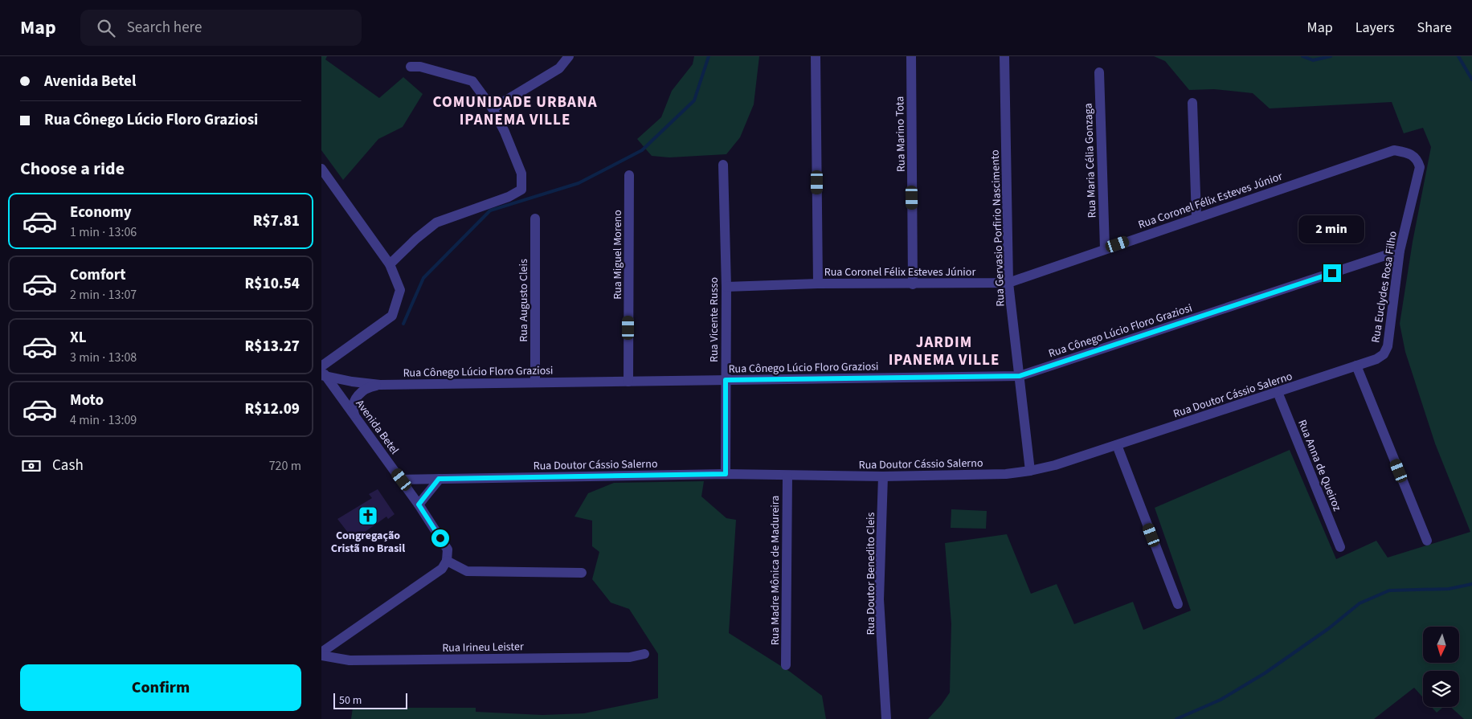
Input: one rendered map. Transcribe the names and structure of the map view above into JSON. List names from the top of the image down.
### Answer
{
  "streets": {
    "street": [
      "Rua Marino Tota",
      "Rua Maria Célia Gonzaga",
      "Rua Coronel Félix Esteves Júnior",
      "Rua Gervasio Porfirio Nascimento",
      "Rua Miguel Moreno",
      "Rua Euclydes Rosa Filho",
      "Rua Augusto Cleis",
      "Rua Vicente Russo",
      "Rua Cônego Lúcio Floro Graziosi",
      "Rua Doutor Cássio Salerno",
      "Avenida Betel",
      "Rua Anna de Queiroz",
      "Rua Madre Mônica de Madureira",
      "Rua Doutor Benedito Cleis",
      "Rua Irineu Leister"
    ]
  },
  "crossings": [
    ["Rua Marino Tota", "Rua Coronel Félix Esteves Júnior"],
    ["Rua Maria Célia Gonzaga", "Rua Coronel Félix Esteves Júnior"],
    ["Rua Coronel Félix Esteves Júnior", "Rua Gervasio Porfirio Nascimento"],
    ["Rua Coronel Félix Esteves Júnior", "Rua Euclydes Rosa Filho"],
    ["Rua Coronel Félix Esteves Júnior", "Rua Vicente Russo"],
    ["Rua Gervasio Porfirio Nascimento", "Rua Cônego Lúcio Floro Graziosi"],
    ["Rua Gervasio Porfirio Nascimento", "Rua Doutor Cássio Salerno"],
    ["Rua Miguel Moreno", "Rua Cônego Lúcio Floro Graziosi"],
    ["Rua Euclydes Rosa Filho", "Rua Cônego Lúcio Floro Graziosi"],
    ["Rua Euclydes Rosa Filho", "Rua Doutor Cássio Salerno"],
    ["Rua Augusto Cleis", "Rua Cônego Lúcio Floro Graziosi"],
    ["Rua Vicente Russo", "Rua Cônego Lúcio Floro Graziosi"],
    ["Rua Vicente Russo", "Rua Doutor Cássio Salerno"],
    ["Rua Cônego Lúcio Floro Graziosi", "Avenida Betel"],
    ["Rua Doutor Cássio Salerno", "Avenida Betel"],
    ["Rua Doutor Cássio Salerno", "Rua Anna de Queiroz"],
    ["Rua Doutor Cássio Salerno", "Rua Madre Mônica de Madureira"],
    ["Rua Doutor Cássio Salerno", "Rua Doutor Benedito Cleis"]
  ],
  "districts": ["COMUNIDADE URBANA IPANEMA VILLE", "JARDIM IPANEMA VILLE"],
  "places": {
    "church": ["Congregação Cristã no Brasil"]
  },
  "scale_bar": "50 m",
  "north": "bottom",
  "page": {
    "header": "Map",
    "search": "Search here",
    "nav": ["Map", "Layers", "Share"],
    "banner": ["Avenida Betel", "Rua Cônego Lúcio Floro Graziosi"],
    "heading": "Choose a ride",
    "list": [
      {
        "name": "Economy",
        "note": "1 min · 13:06",
        "value": "R$7.81"
      },
      {
        "name": "Comfort",
        "note": "2 min · 13:07",
        "value": "R$10.54"
      },
      {
        "name": "XL",
        "note": "3 min · 13:08",
        "value": "R$13.27"
      },
      {
        "name": "Moto",
        "note": "4 min · 13:09",
        "value": "R$12.09"
      }
    ],
    "bubble": "2 min",
    "pay": ["Cash", "720 m"],
    "buttons": "Confirm",
    "scale": "50 m"
  }
}
